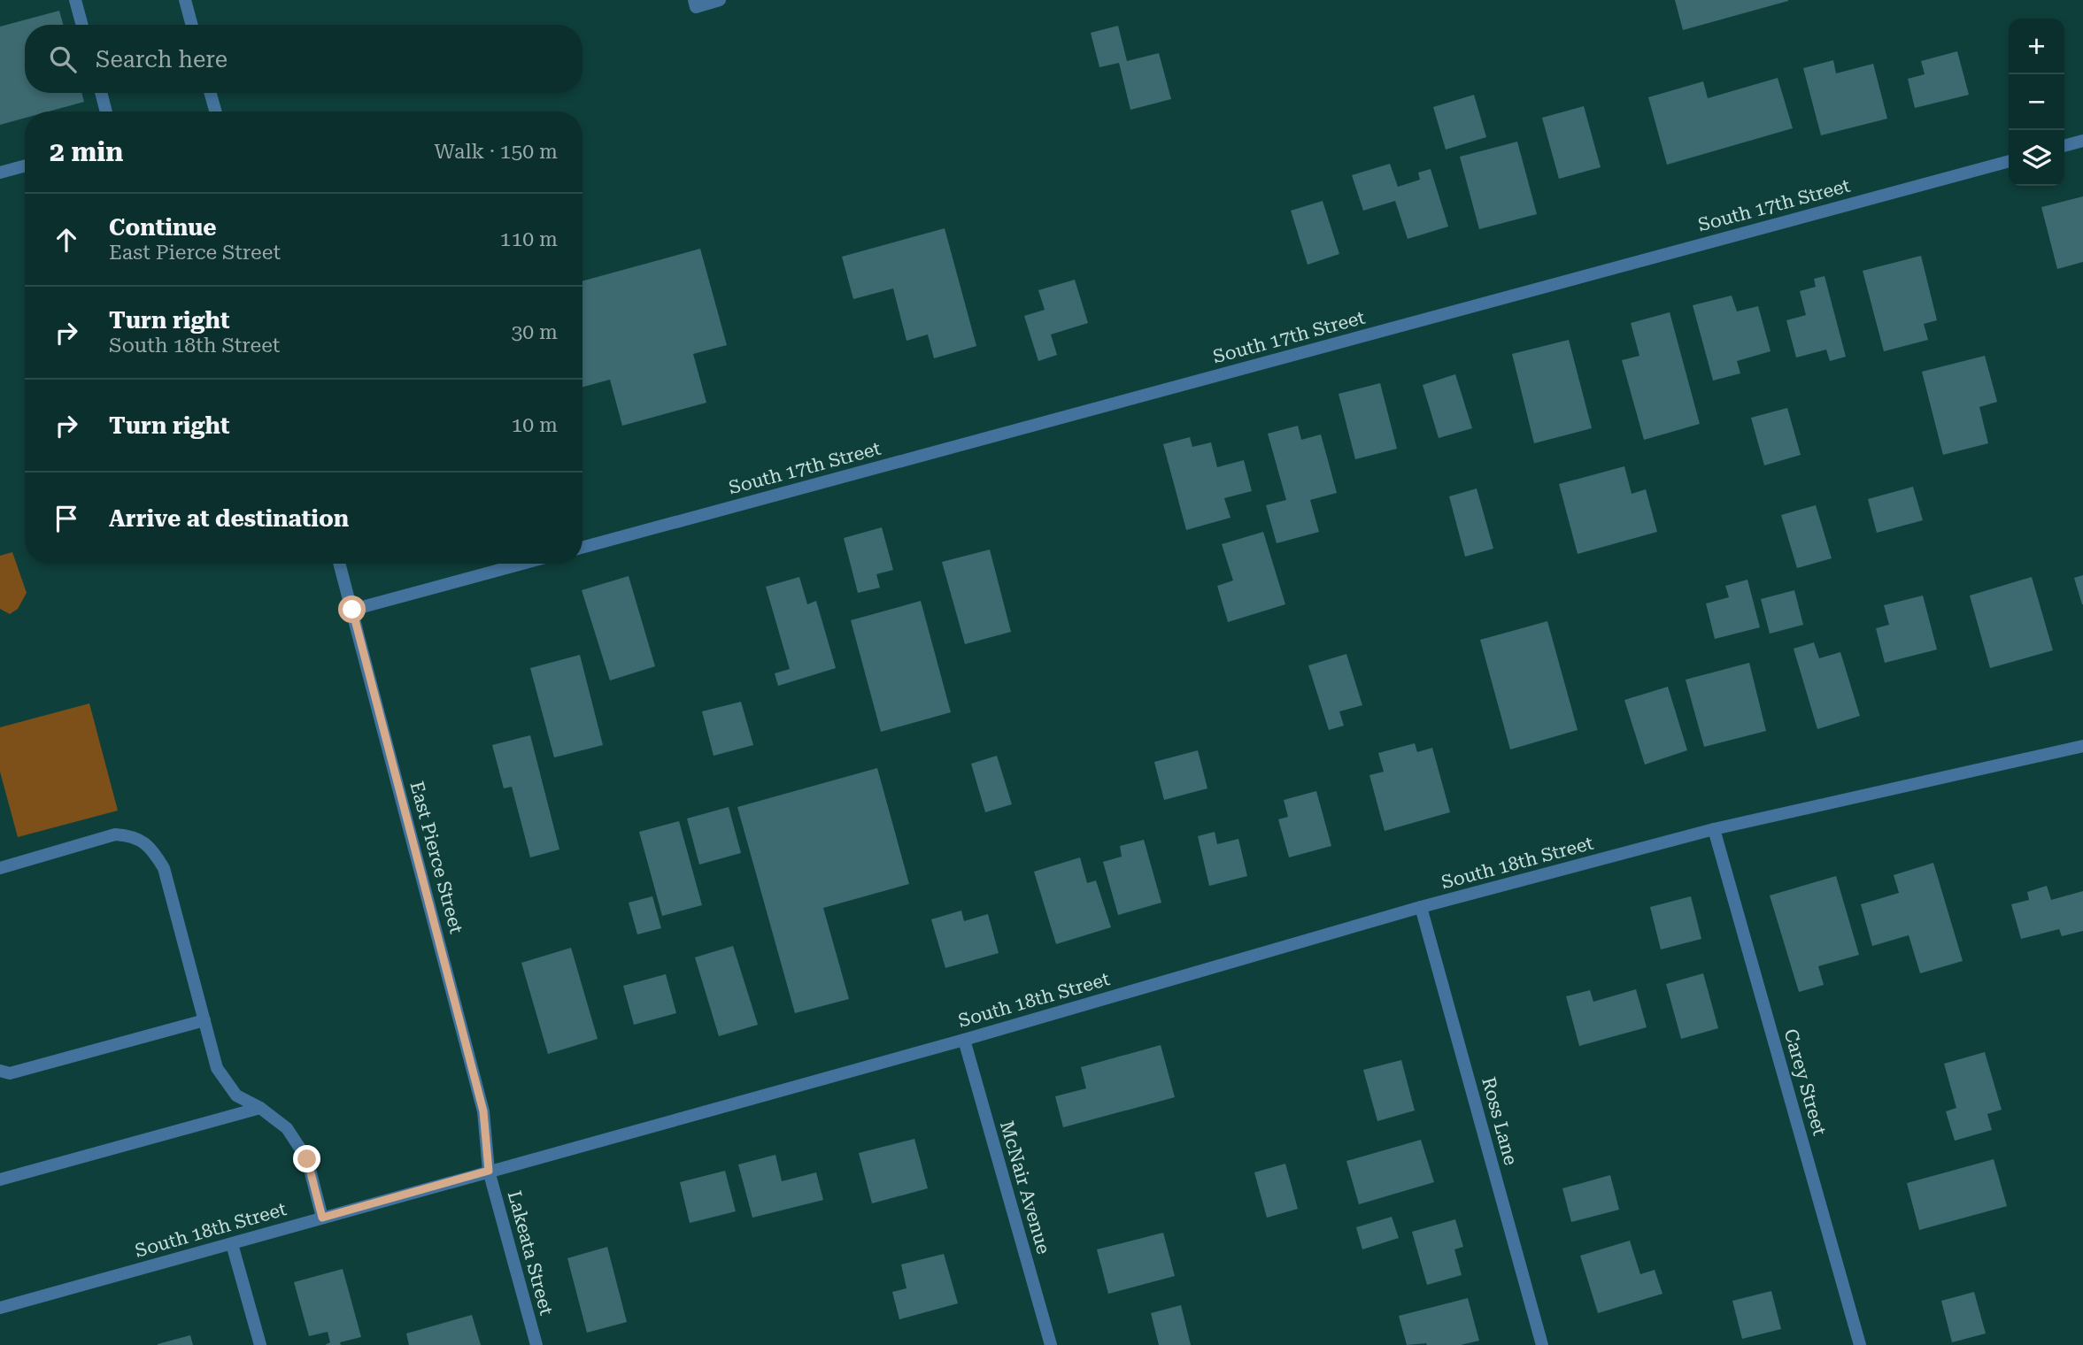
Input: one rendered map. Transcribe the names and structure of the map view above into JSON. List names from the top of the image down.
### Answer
{
  "streets": {
    "street": [
      "South 17th Street",
      "East Pierce Street",
      "South 18th Street",
      "Carey Street",
      "Ross Lane",
      "McNair Avenue",
      "Lakeata Street"
    ]
  },
  "crossings": [
    ["East Pierce Street", "South 18th Street"],
    ["East Pierce Street", "Lakeata Street"],
    ["South 18th Street", "Carey Street"],
    ["South 18th Street", "Ross Lane"],
    ["South 18th Street", "McNair Avenue"],
    ["South 18th Street", "Lakeata Street"]
  ],
  "page": {
    "map_buttons": ["+", "−"],
    "search": "Search here",
    "heading": ["2 min", "Walk · 150 m"],
    "list": [
      ["Continue", "East Pierce Street", "110 m"],
      ["Turn right", "South 18th Street", "30 m"],
      ["Turn right", "10 m"],
      "Arrive at destination"
    ]
  }
}
